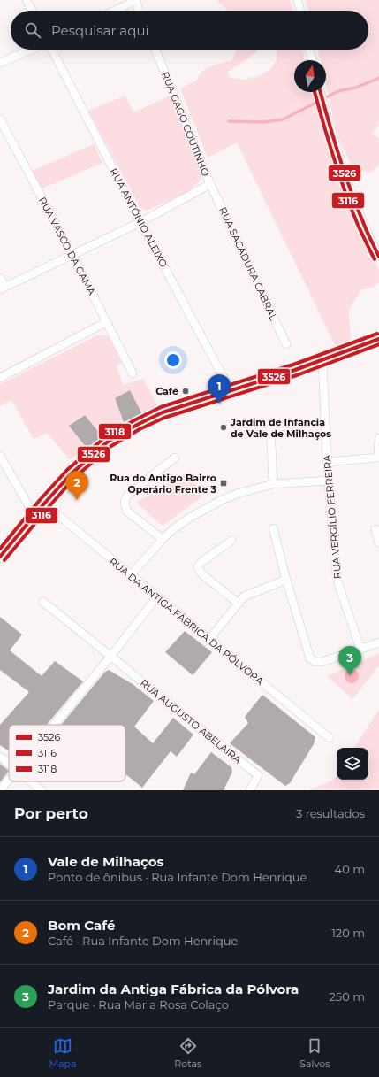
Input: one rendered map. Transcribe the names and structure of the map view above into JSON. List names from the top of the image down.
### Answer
{
  "streets": {
    "street": [
      "RUA GAGO COUTINHO",
      "RUA ANTÓNIO ALEIXO",
      "RUA VASCO DA GAMA",
      "RUA SACADURA CABRAL",
      "RUA VERGÍLIO FERREIRA",
      "RUA DA ANTIGA FÁBRICA DA PÓLVORA",
      "RUA AUGUSTO ABELAIRA"
    ]
  },
  "crossings": [
    ["RUA GAGO COUTINHO", "RUA ANTÓNIO ALEIXO"],
    ["RUA GAGO COUTINHO", "RUA VASCO DA GAMA"],
    ["RUA GAGO COUTINHO", "RUA SACADURA CABRAL"]
  ],
  "places": {
    "other": ["Café", "Jardim de Infância de Vale de Milhaços"],
    "transit": ["Rua do Antigo Bairro Operário Frente 3"]
  },
  "lines": ["transit line 3526", "transit line 3116", "transit line 3118"],
  "legend": ["3526", "3116", "3118"],
  "north": "top",
  "page": {
    "search": "Pesquisar aqui",
    "pins": ["1", "2", "3"],
    "heading": ["Por perto", "3 resultados"],
    "list": [
      {
        "mark": "1",
        "name": "Vale de Milhaços",
        "note": "Ponto de ônibus · Rua Infante Dom Henrique",
        "value": "40 m"
      },
      {
        "mark": "2",
        "name": "Bom Café",
        "note": "Café · Rua Infante Dom Henrique",
        "value": "120 m"
      },
      {
        "mark": "3",
        "name": "Jardim da Antiga Fábrica da Pólvora",
        "note": "Parque · Rua Maria Rosa Colaço",
        "value": "250 m"
      }
    ],
    "nav": ["Mapa", "Rotas", "Salvos"]
  }
}
